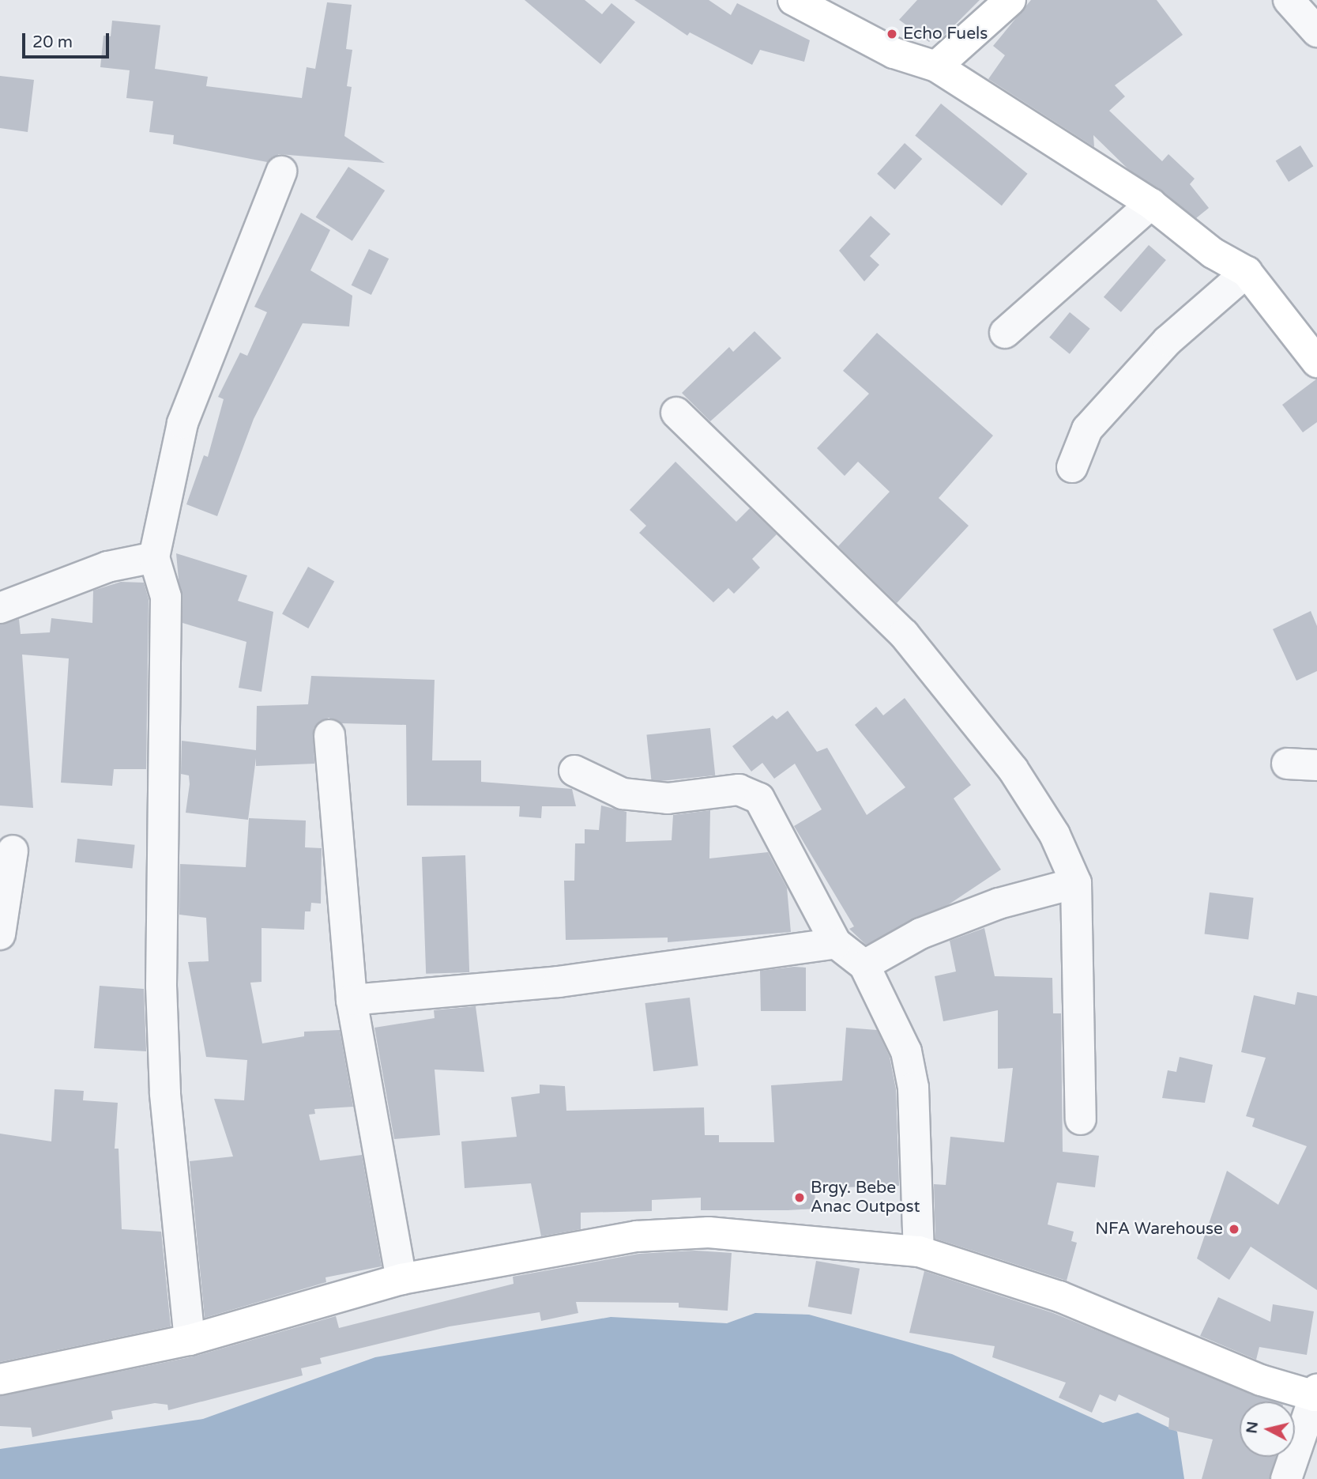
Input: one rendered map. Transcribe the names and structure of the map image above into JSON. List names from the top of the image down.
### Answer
{
  "places": ["Echo Fuels", "Brgy. Bebe Anac Outpost", "NFA Warehouse"],
  "scale_bar": "20 m",
  "north": "left"
}
